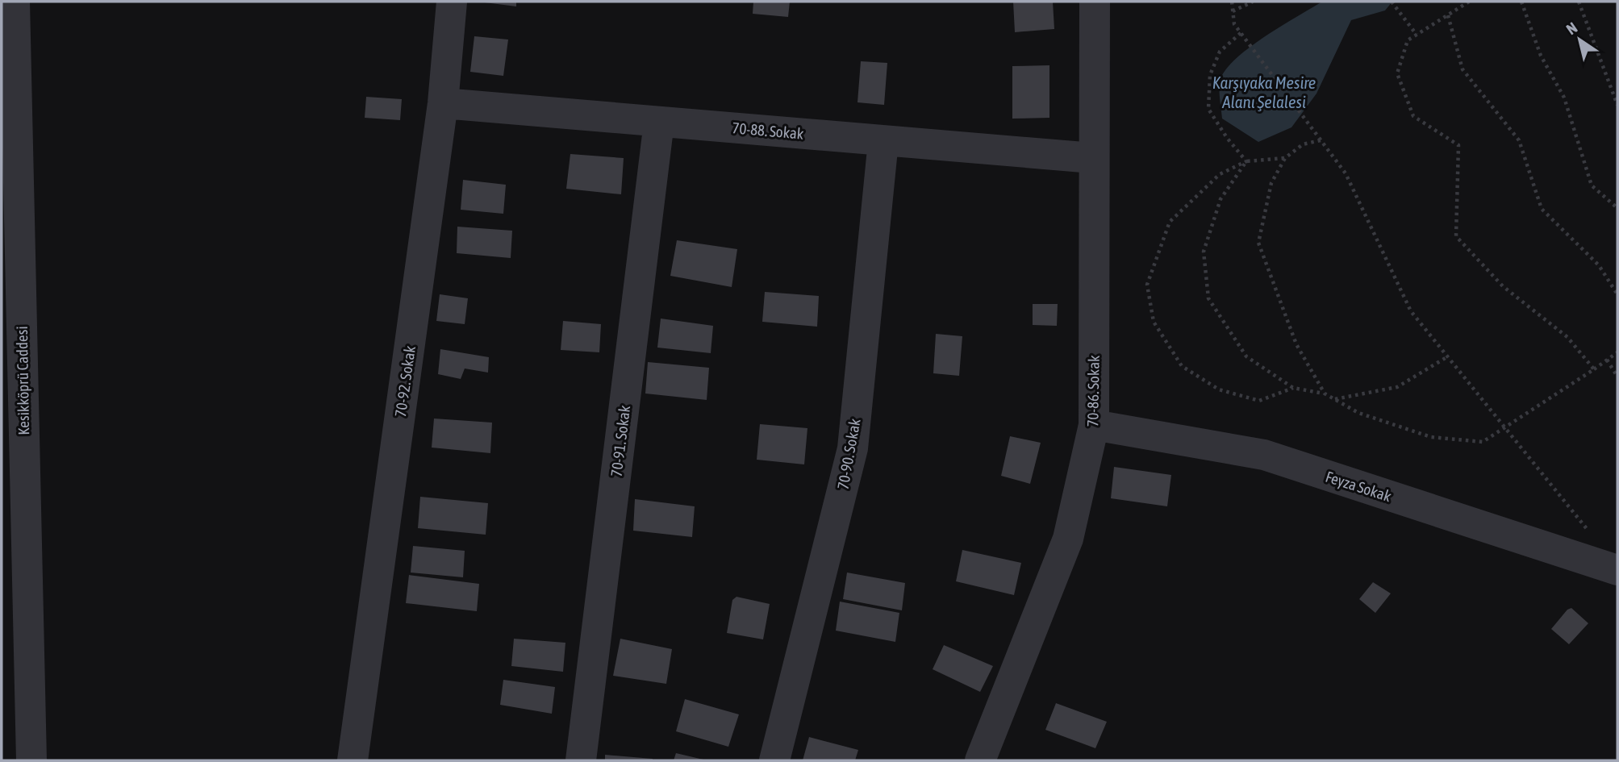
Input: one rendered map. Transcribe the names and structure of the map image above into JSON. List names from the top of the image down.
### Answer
{
  "streets": {
    "street": [
      "70-88. Sokak",
      "Kesikköprü Caddesi",
      "70-92. Sokak",
      "70-86. Sokak",
      "70-91. Sokak",
      "70-90. Sokak",
      "Feyza Sokak"
    ]
  },
  "crossings": [
    ["70-88. Sokak", "70-92. Sokak"],
    ["70-88. Sokak", "70-86. Sokak"],
    ["70-88. Sokak", "70-91. Sokak"],
    ["70-88. Sokak", "70-90. Sokak"],
    ["70-86. Sokak", "Feyza Sokak"]
  ],
  "water": ["Karşıyaka Mesire Alanı Şelalesi"],
  "north": "top left"
}
